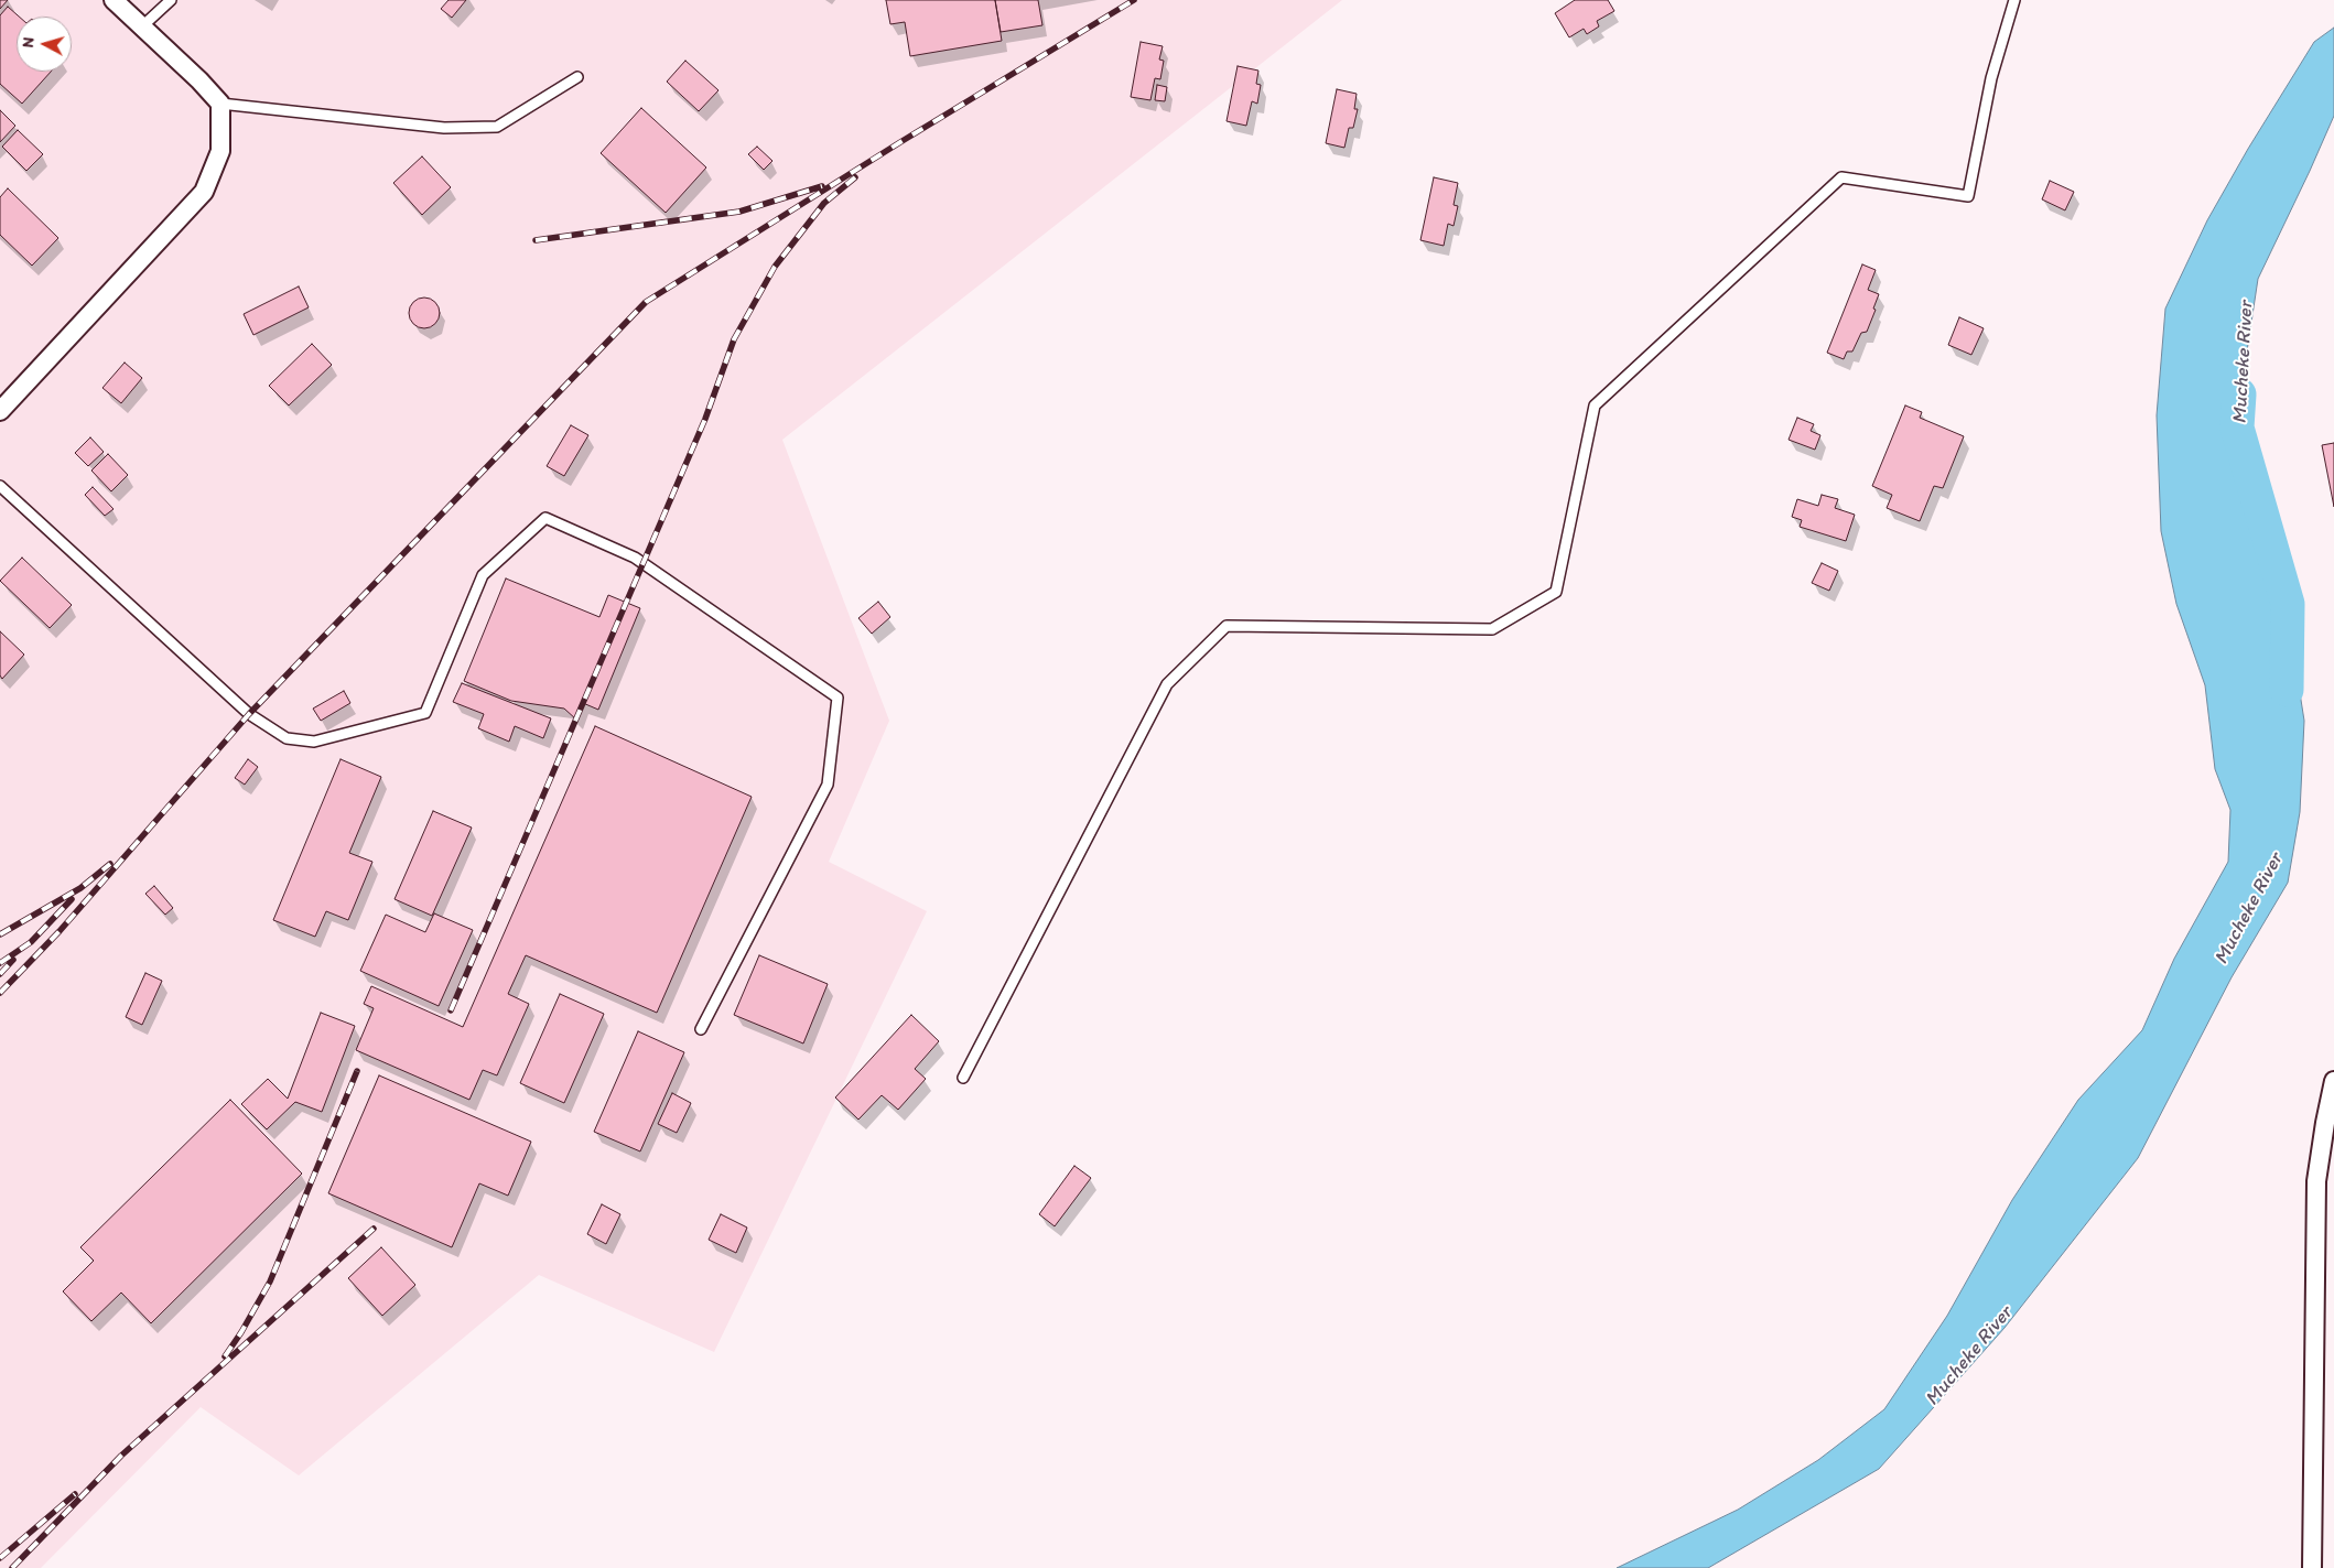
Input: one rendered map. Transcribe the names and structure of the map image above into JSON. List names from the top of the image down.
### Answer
{
  "water": ["Mucheke River"],
  "north": "left"
}
